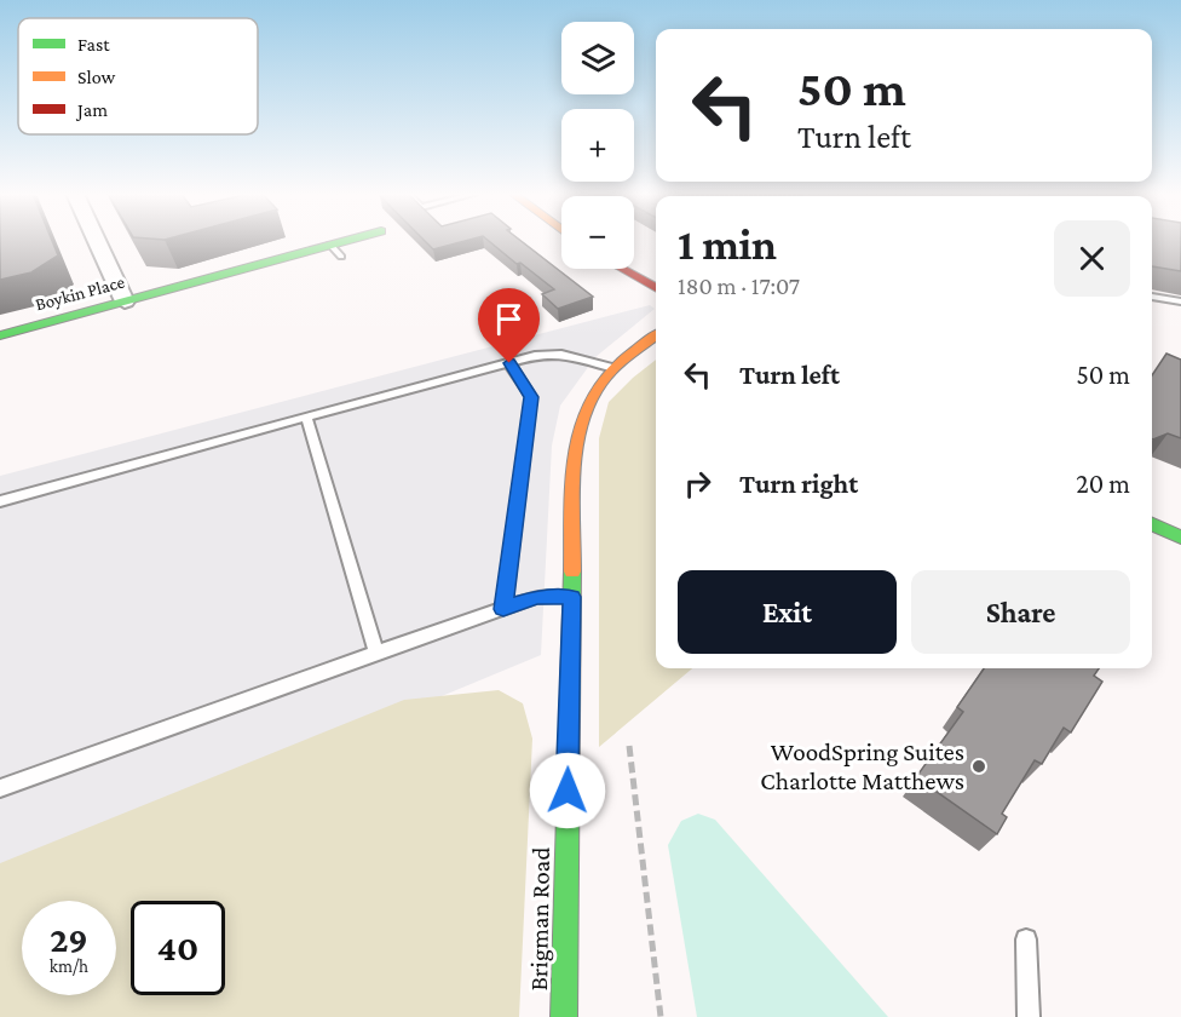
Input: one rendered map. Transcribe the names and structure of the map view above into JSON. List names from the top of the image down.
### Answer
{
  "streets": {
    "street": ["Boykin Place", "Brigman Road"]
  },
  "places": ["WoodSpring Suites Charlotte Matthews"],
  "legend": ["Fast", "Slow", "Jam"],
  "page": {
    "map_buttons": ["+", "−"],
    "turn": ["50 m", "Turn left"],
    "heading": ["1 min", "180 m · 17:07"],
    "list": [
      {
        "name": "Turn left",
        "value": "50 m"
      },
      {
        "name": "Turn right",
        "value": "20 m"
      }
    ],
    "buttons": ["Exit", "Share"],
    "speed": "29 km/h",
    "limit": "40"
  }
}
